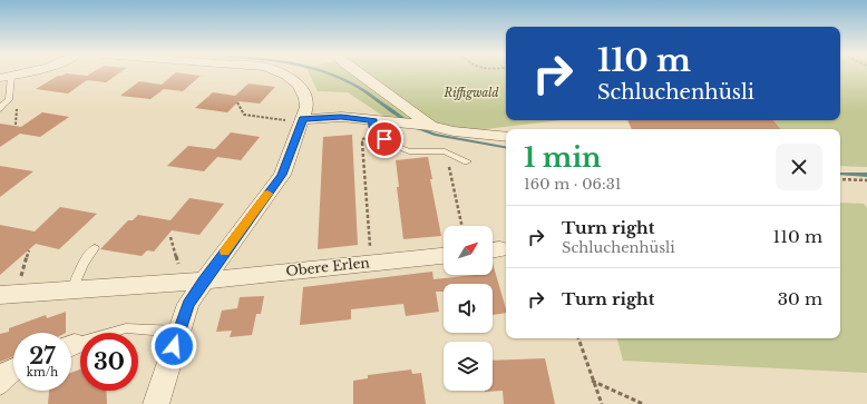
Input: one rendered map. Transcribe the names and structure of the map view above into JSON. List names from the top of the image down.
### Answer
{
  "streets": {
    "street": ["Obere Erlen"]
  },
  "parks": ["Riffigwald"],
  "north": "top right",
  "page": {
    "turn": ["110 m", "Schluchenhüsli"],
    "heading": ["1 min", "160 m · 06:31"],
    "list": [
      {
        "name": "Turn right",
        "note": "Schluchenhüsli",
        "value": "110 m"
      },
      {
        "name": "Turn right",
        "value": "30 m"
      }
    ],
    "speed": "27 km/h",
    "limit": "30"
  }
}
